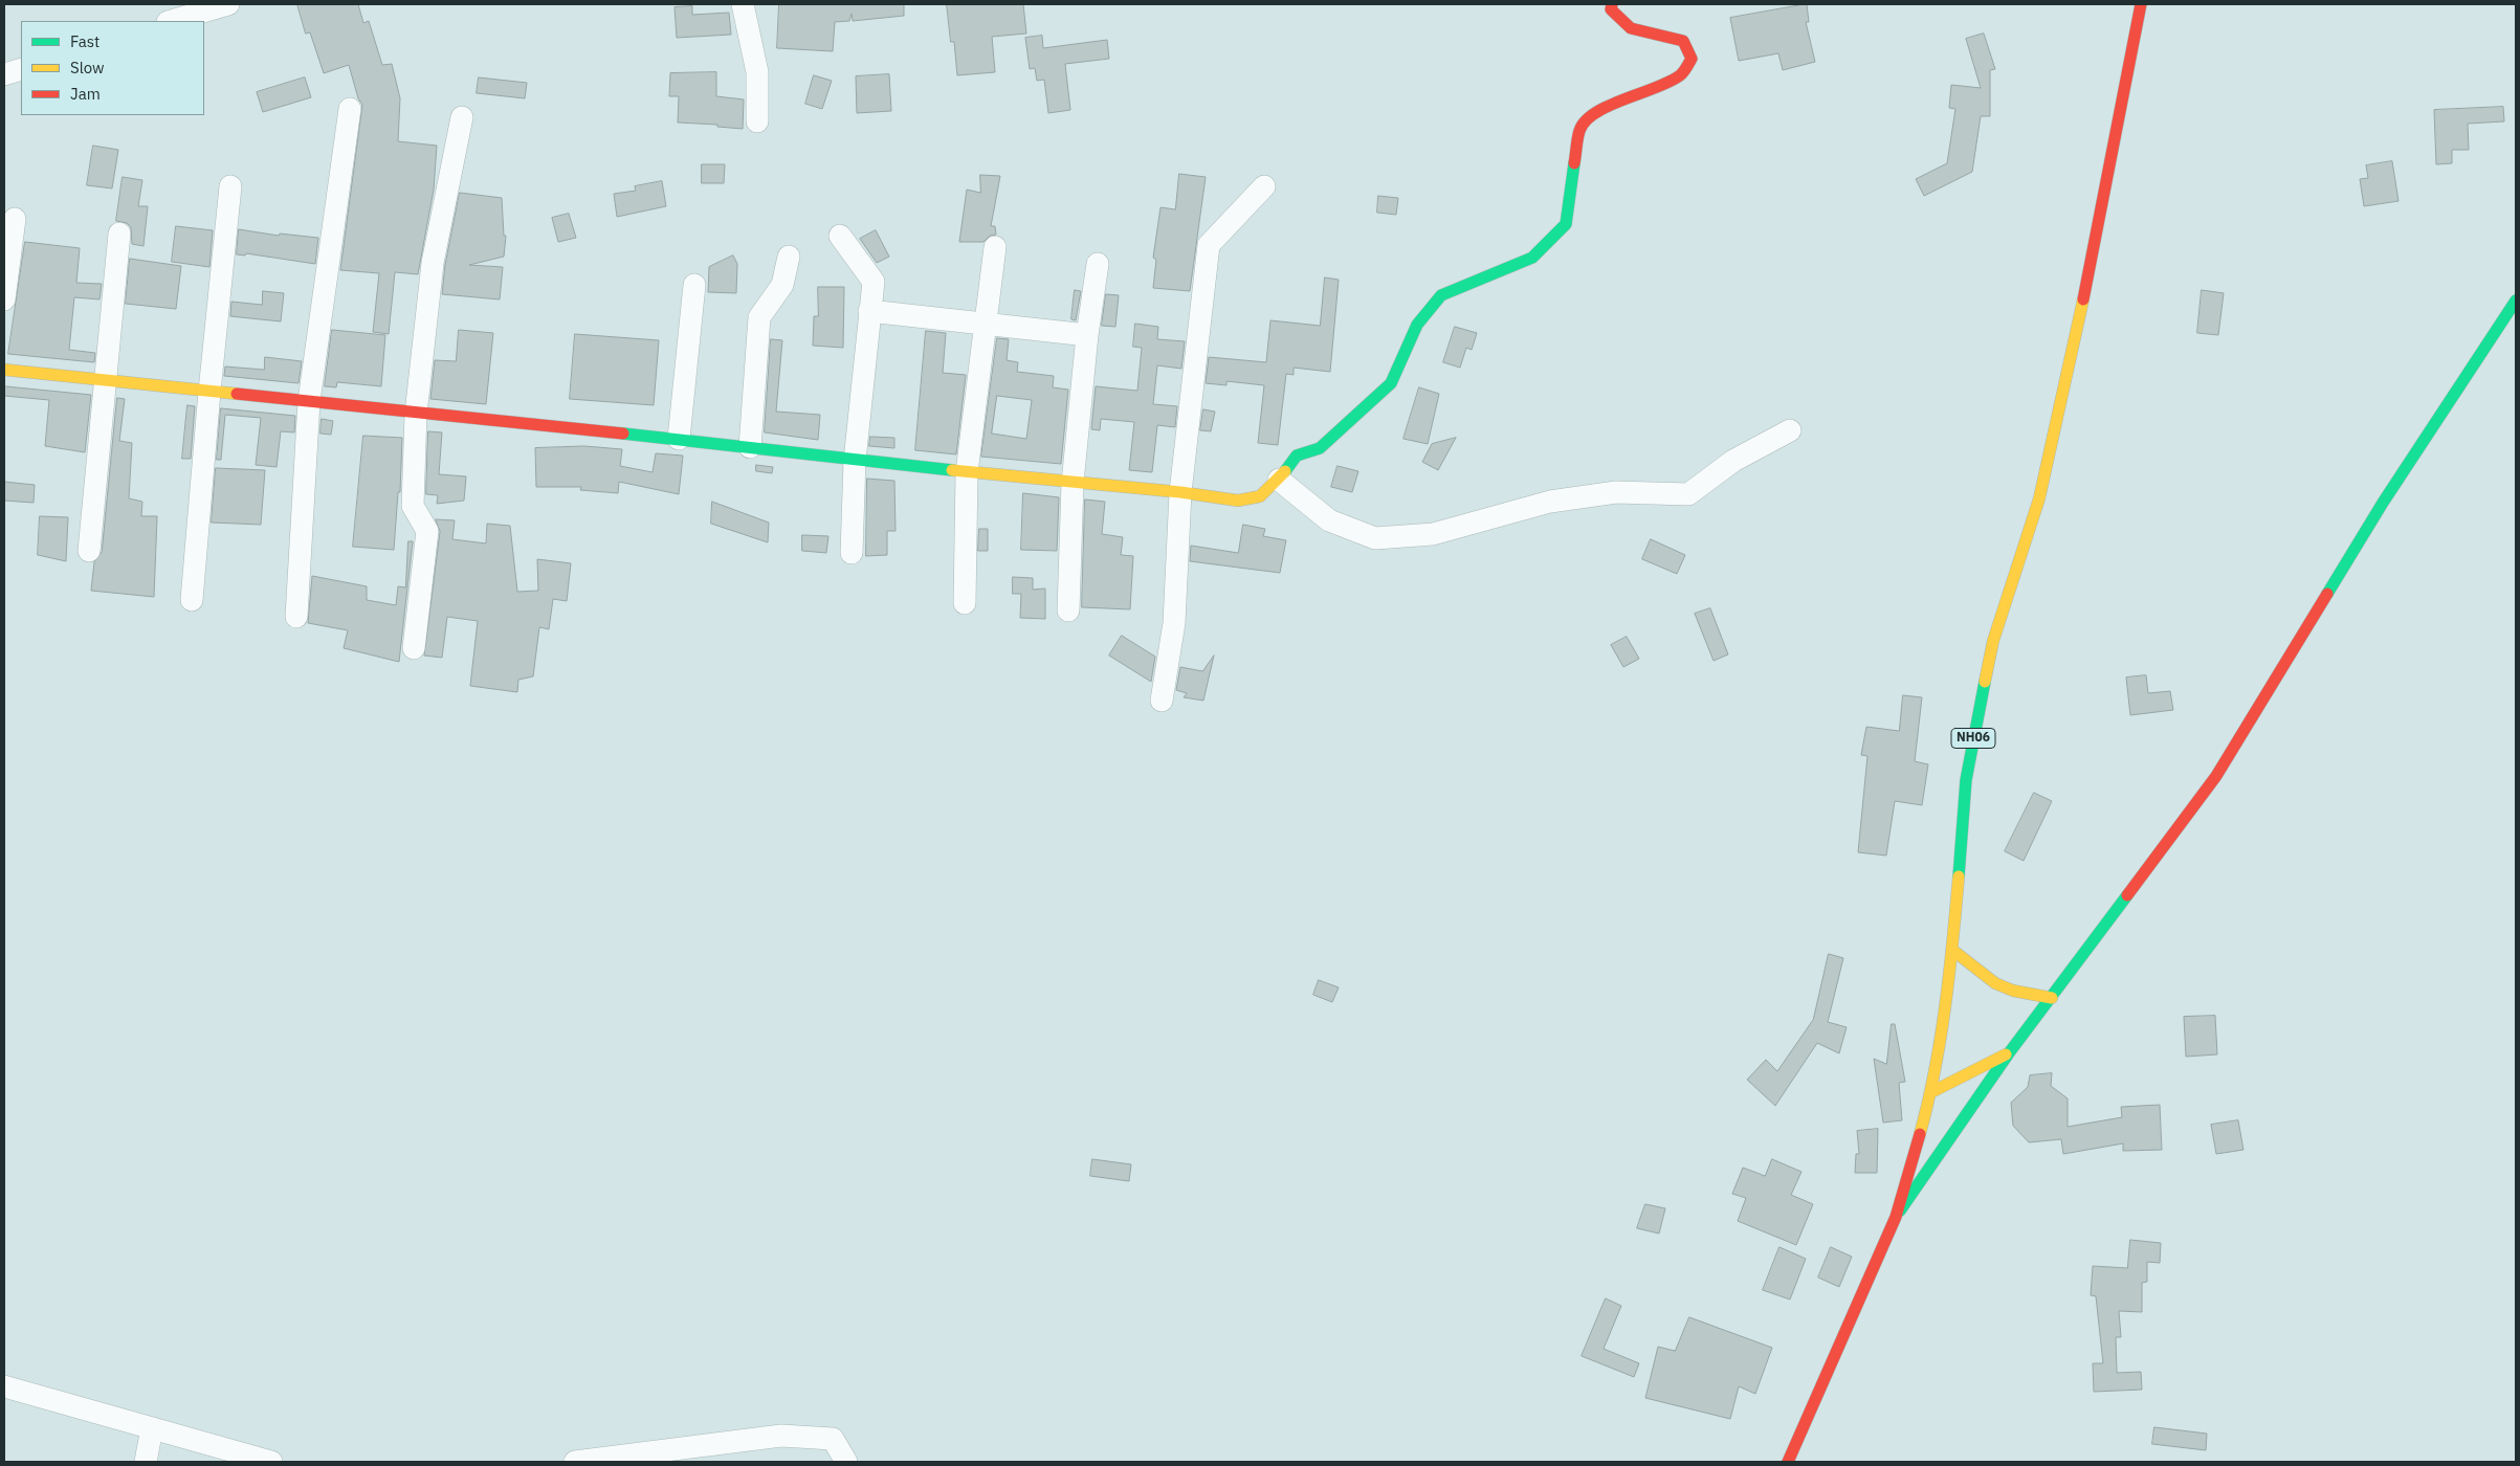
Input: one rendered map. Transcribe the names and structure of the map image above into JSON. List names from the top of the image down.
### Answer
{
  "streets": {
    "main road": ["NH06"]
  },
  "legend": ["Fast", "Slow", "Jam"]
}
